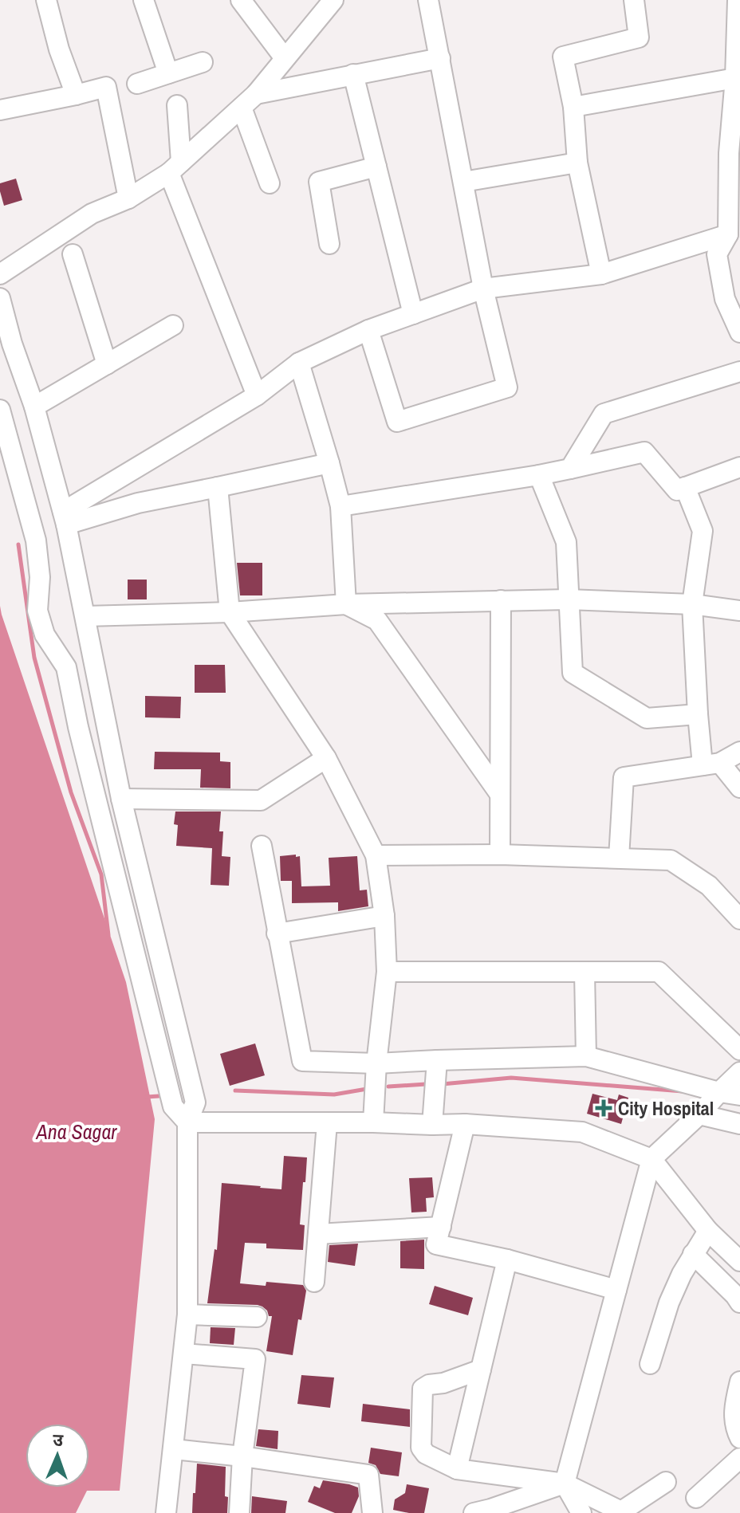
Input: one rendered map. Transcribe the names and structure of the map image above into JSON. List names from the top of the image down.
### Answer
{
  "water": ["Ana Sagar"],
  "places": {
    "health": ["City Hospital"]
  },
  "north": "top"
}
